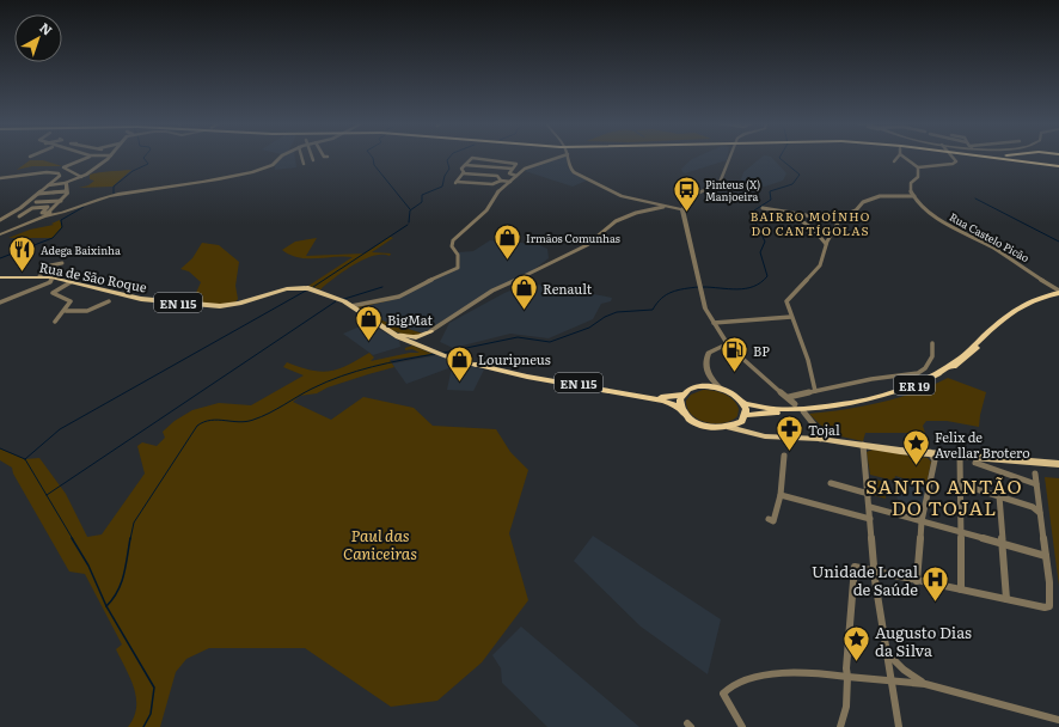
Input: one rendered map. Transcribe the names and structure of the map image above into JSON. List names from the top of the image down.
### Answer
{
  "streets": {
    "highway": ["Rua de São Roque", "EN 115", "ER 19"],
    "street": ["Rua Castelo Picão"]
  },
  "crossings": [
    ["Rua Castelo Picão", "ER 19"],
    ["Rua de São Roque", "ER 19"]
  ],
  "districts": ["BAIRRO MOÍNHO DO CANTÍGOLAS", "SANTO ANTÃO DO TOJAL"],
  "parks": ["Paul das Caniceiras"],
  "places": {
    "bus stop": ["Pinteus (X) Manjoeira"],
    "shop": [
      "Irmãos Comunhas",
      "Renault",
      "BigMat",
      "Louripneus"
    ],
    "restaurant": ["Adega Baixinha"],
    "fuel station": ["BP"],
    "pharmacy": ["Tojal"],
    "place": ["Felix de Avellar Brotero", "Augusto Dias da Silva"],
    "hospital": ["Unidade Local de Saúde"]
  },
  "north": "top right"
}
